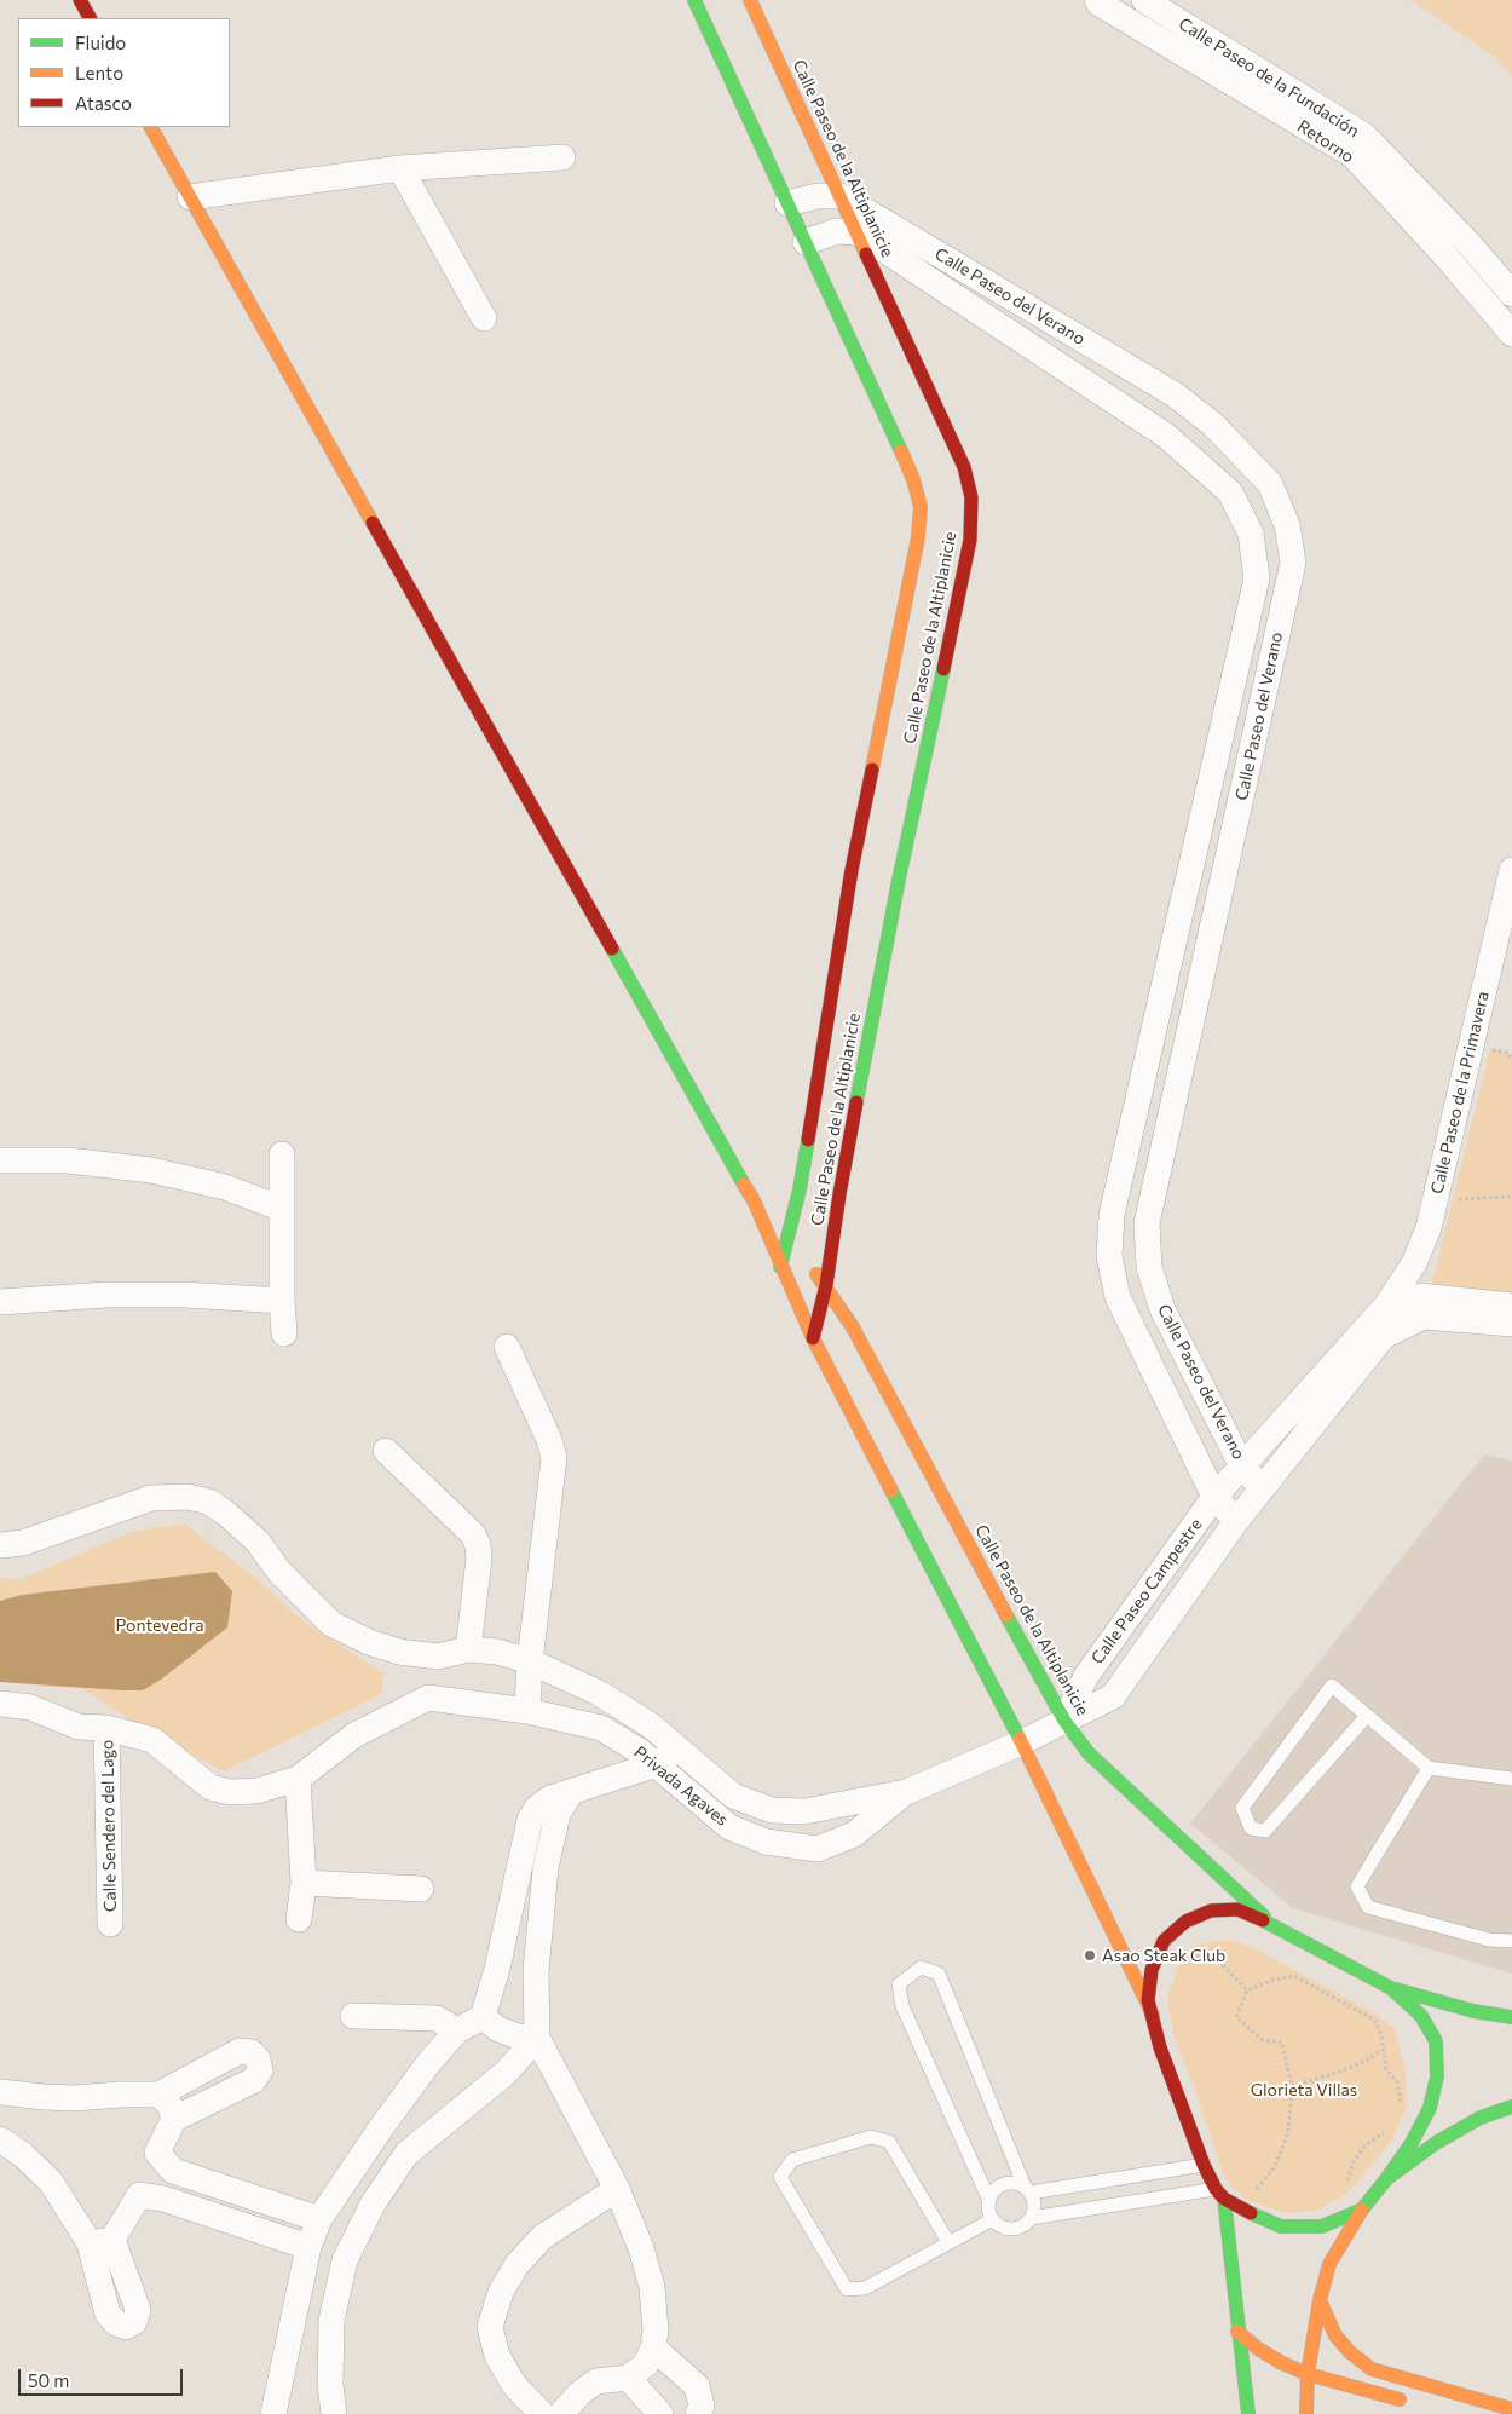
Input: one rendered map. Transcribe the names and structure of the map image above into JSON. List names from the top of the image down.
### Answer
{
  "streets": {
    "main road": ["Calle Paseo de la Altiplanicie"],
    "street": [
      "Calle Paseo de la Fundación",
      "Retorno",
      "Calle Paseo del Verano",
      "Calle Paseo de la Primavera",
      "Calle Paseo Campestre",
      "Privada Agaves",
      "Calle Sendero del Lago"
    ]
  },
  "crossings": [
    ["Calle Paseo de la Altiplanicie", "Calle Paseo del Verano"],
    ["Calle Paseo de la Altiplanicie", "Calle Paseo Campestre"],
    ["Calle Paseo de la Altiplanicie", "Privada Agaves"],
    ["Calle Paseo del Verano", "Calle Paseo Campestre"],
    ["Calle Paseo de la Primavera", "Calle Paseo Campestre"],
    ["Calle Paseo Campestre", "Privada Agaves"]
  ],
  "parks": ["Pontevedra", "Glorieta Villas"],
  "places": ["Asao Steak Club"],
  "legend": ["Fluido", "Lento", "Atasco"],
  "scale_bar": "50 m"
}
